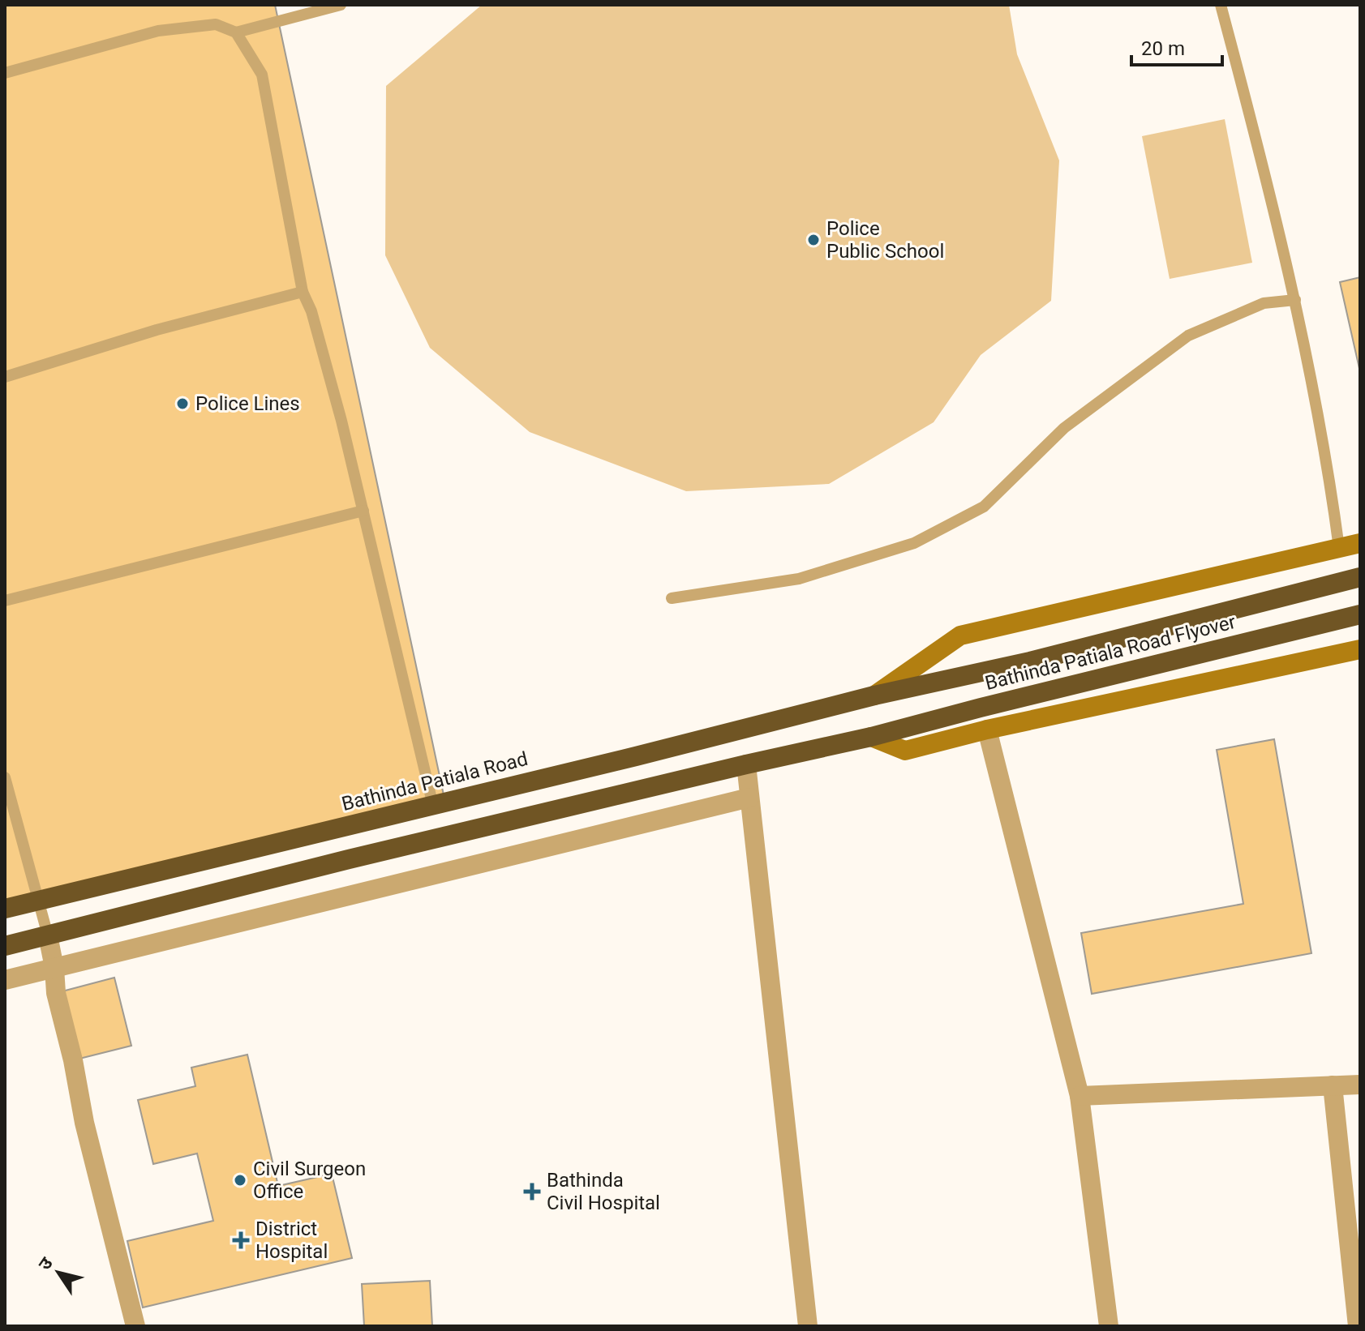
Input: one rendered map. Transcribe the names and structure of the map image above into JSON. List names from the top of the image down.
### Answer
{
  "streets": {
    "highway": ["Bathinda Patiala Road Flyover", "Bathinda Patiala Road"]
  },
  "crossings": [
    ["Bathinda Patiala Road Flyover", "Bathinda Patiala Road"]
  ],
  "places": {
    "other": ["Police Public School", "Police Lines", "Civil Surgeon Office"],
    "health": ["Bathinda Civil Hospital", "District Hospital"]
  },
  "scale_bar": "20 m",
  "north": "top left"
}
